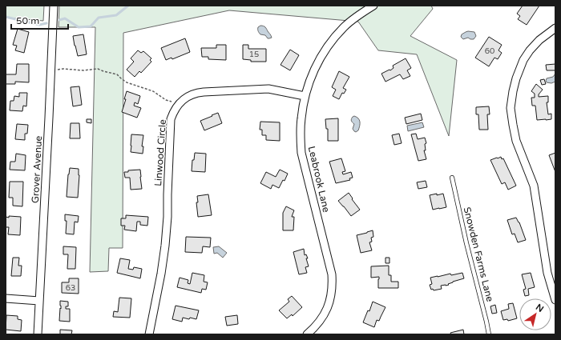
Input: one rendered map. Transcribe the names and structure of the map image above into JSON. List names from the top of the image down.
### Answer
{
  "streets": {
    "street": ["Linwood Circle", "Grover Avenue", "Leabrook Lane"],
    "lane": ["Snowden Farms Lane"]
  },
  "crossings": [
    ["Linwood Circle", "Leabrook Lane"]
  ],
  "house_numbers": ["60", "15", "63"],
  "scale_bar": "50 m",
  "north": "top right"
}
